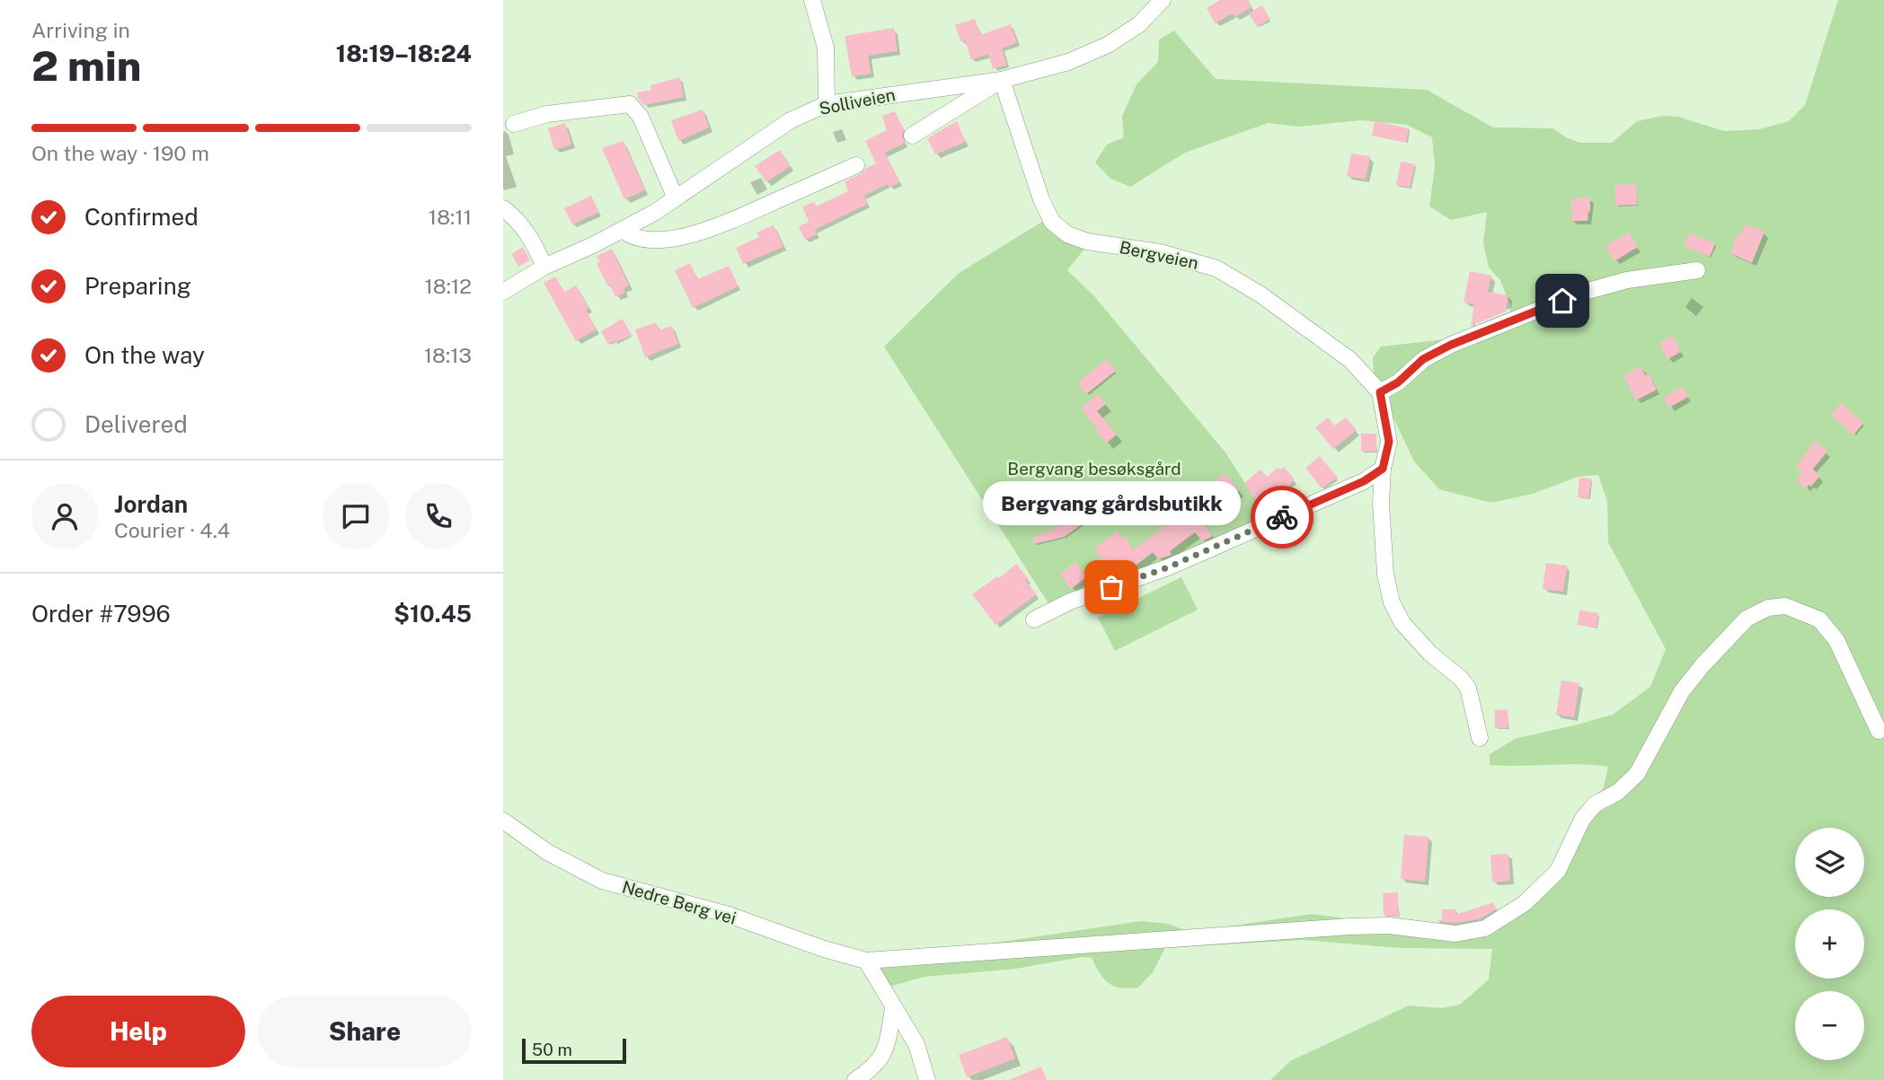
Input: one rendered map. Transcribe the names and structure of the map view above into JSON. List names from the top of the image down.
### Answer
{
  "streets": {
    "street": ["Solliveien", "Bergveien", "Nedre Berg vei"]
  },
  "crossings": [
    ["Solliveien", "Bergveien"]
  ],
  "parks": ["Bergvang besøksgård"],
  "places": ["Bergvang gårdsbutikk"],
  "scale_bar": "50 m",
  "page": {
    "heading": ["2 min", "Arriving in", "18:19–18:24"],
    "panel": [
      "Jordan",
      "Courier · 4.4",
      "Order #7996",
      "$10.45"
    ],
    "bar": "On the way · 190 m",
    "list": [
      ["Confirmed", "18:11"],
      ["Preparing", "18:12"],
      ["On the way", "18:13"],
      "Delivered"
    ],
    "bubble": "Bergvang gårdsbutikk",
    "map_buttons": ["+", "−"],
    "buttons": ["Help", "Share"],
    "scale": "50 m"
  }
}
